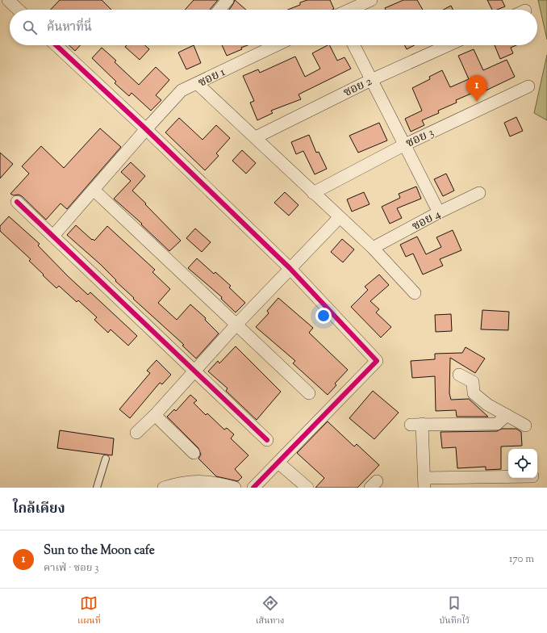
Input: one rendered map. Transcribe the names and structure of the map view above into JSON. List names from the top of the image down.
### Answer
{
  "streets": {
    "street": [
      "ซอย 1",
      "ซอย 2",
      "ซอย 3",
      "ซอย 4"
    ]
  },
  "page": {
    "search": "ค้นหาที่นี่",
    "pins": "1",
    "heading": "ใกล้เคียง",
    "list": [
      {
        "mark": "1",
        "name": "Sun to the Moon cafe",
        "note": "คาเฟ่ · ซอย 3",
        "value": "170 m"
      }
    ],
    "nav": ["แผนที่", "เส้นทาง", "บันทึกไว้"]
  }
}
